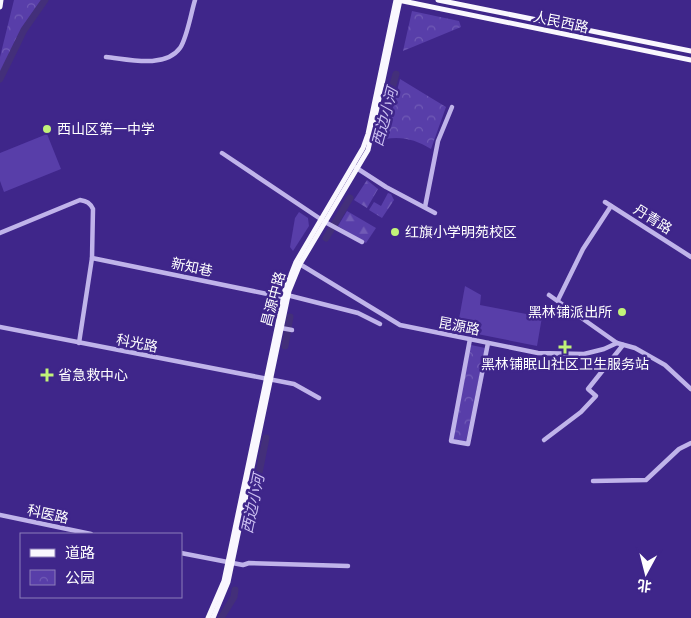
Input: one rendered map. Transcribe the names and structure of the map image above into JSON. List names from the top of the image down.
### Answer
{
  "streets": {
    "main road": ["人民西路", "昌源中路"],
    "street": [
      "丹青路",
      "新知巷",
      "昆源路",
      "科光路",
      "科医路"
    ]
  },
  "crossings": [
    ["人民西路", "昌源中路"],
    ["新知巷", "昌源中路"],
    ["昌源中路", "昆源路"],
    ["昌源中路", "科光路"]
  ],
  "water": ["西边小河"],
  "places": {
    "other": ["西山区第一中学", "红旗小学明苑校区", "黑林铺派出所"],
    "health": ["黑林铺眠山社区卫生服务站", "省急救中心"]
  },
  "legend": ["道路", "公园"],
  "north": "bottom"
}
